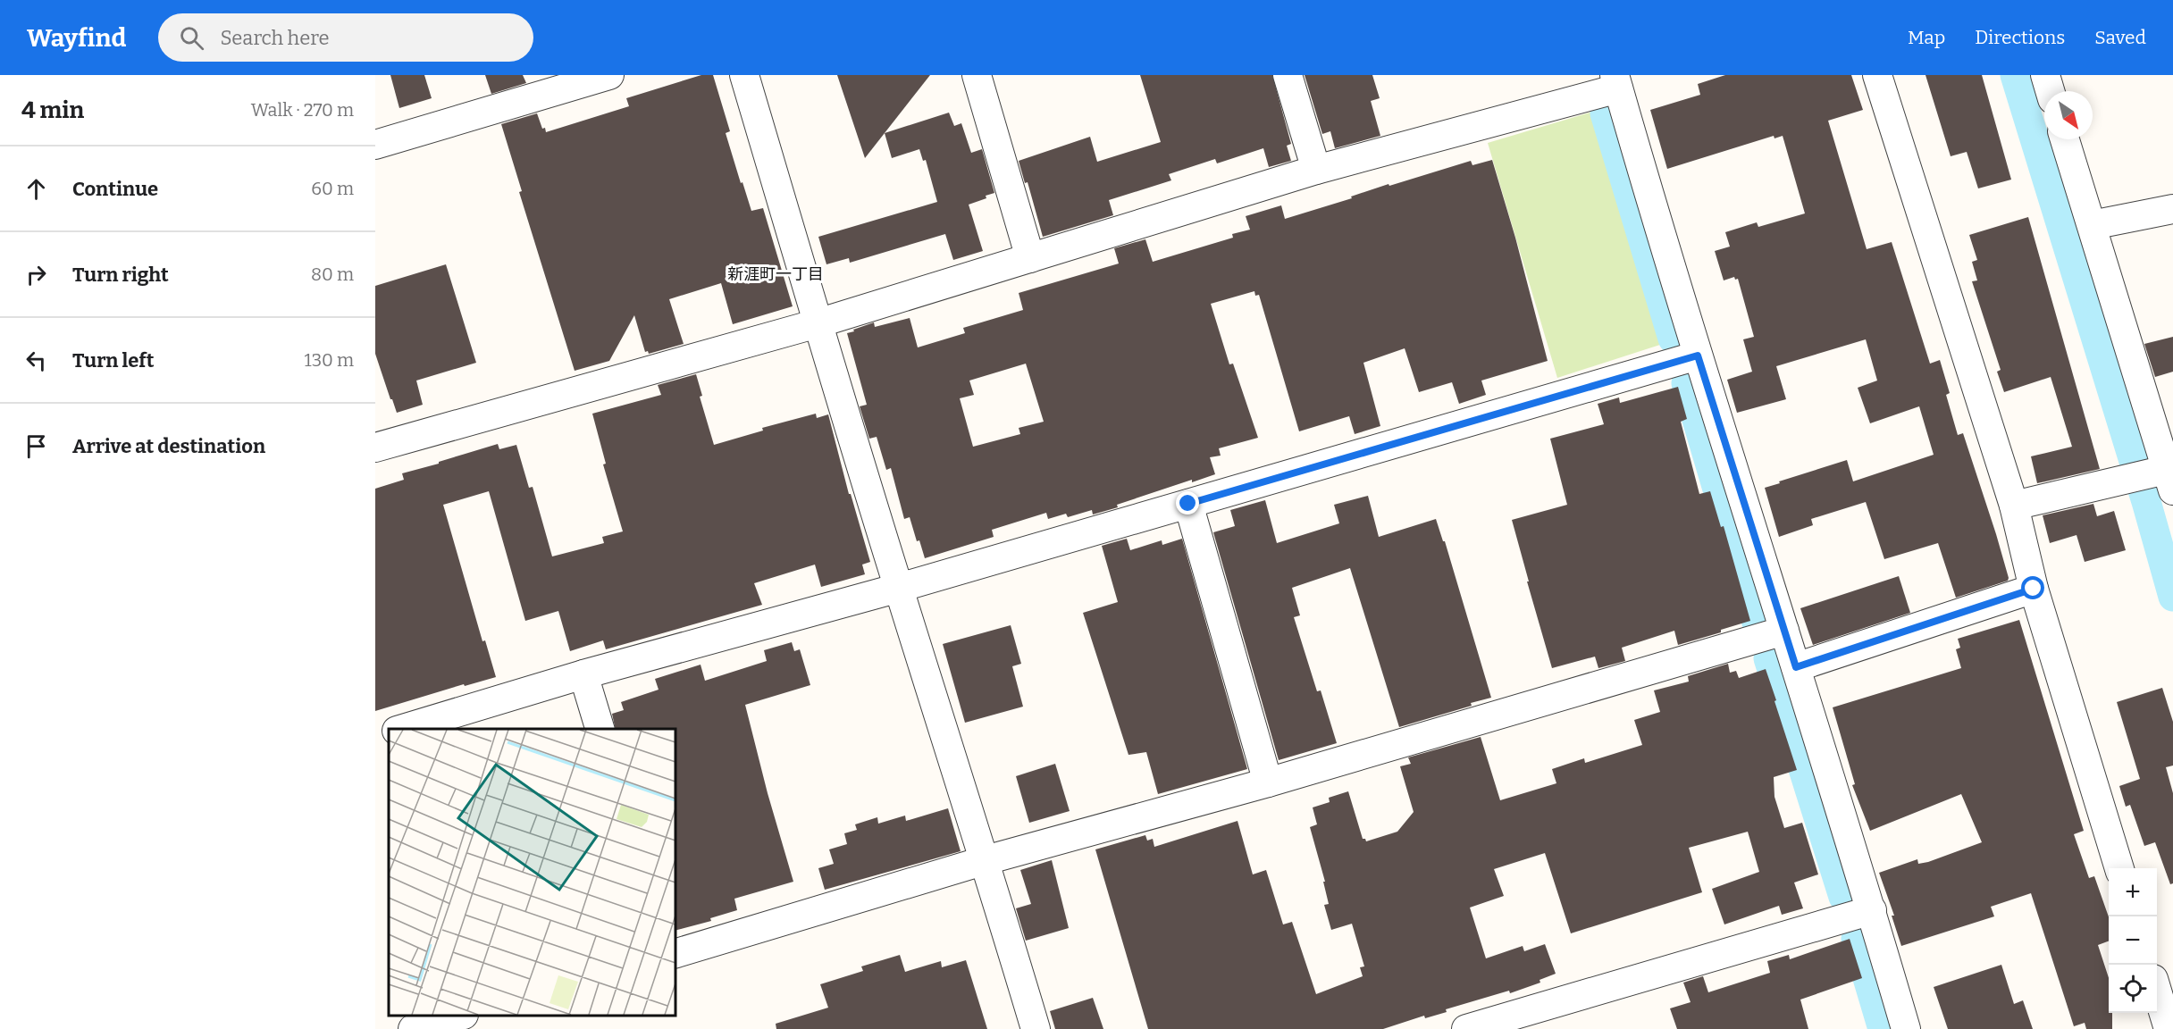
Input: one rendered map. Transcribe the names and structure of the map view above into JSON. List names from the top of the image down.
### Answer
{
  "districts": ["新涯町一丁目"],
  "north": "bottom right",
  "page": {
    "header": "Wayfind",
    "search": "Search here",
    "nav": ["Map", "Directions", "Saved"],
    "heading": ["4 min", "Walk · 270 m"],
    "list": [
      ["Continue", "60 m"],
      ["Turn right", "80 m"],
      ["Turn left", "130 m"],
      "Arrive at destination"
    ],
    "map_buttons": ["+", "−"]
  }
}
